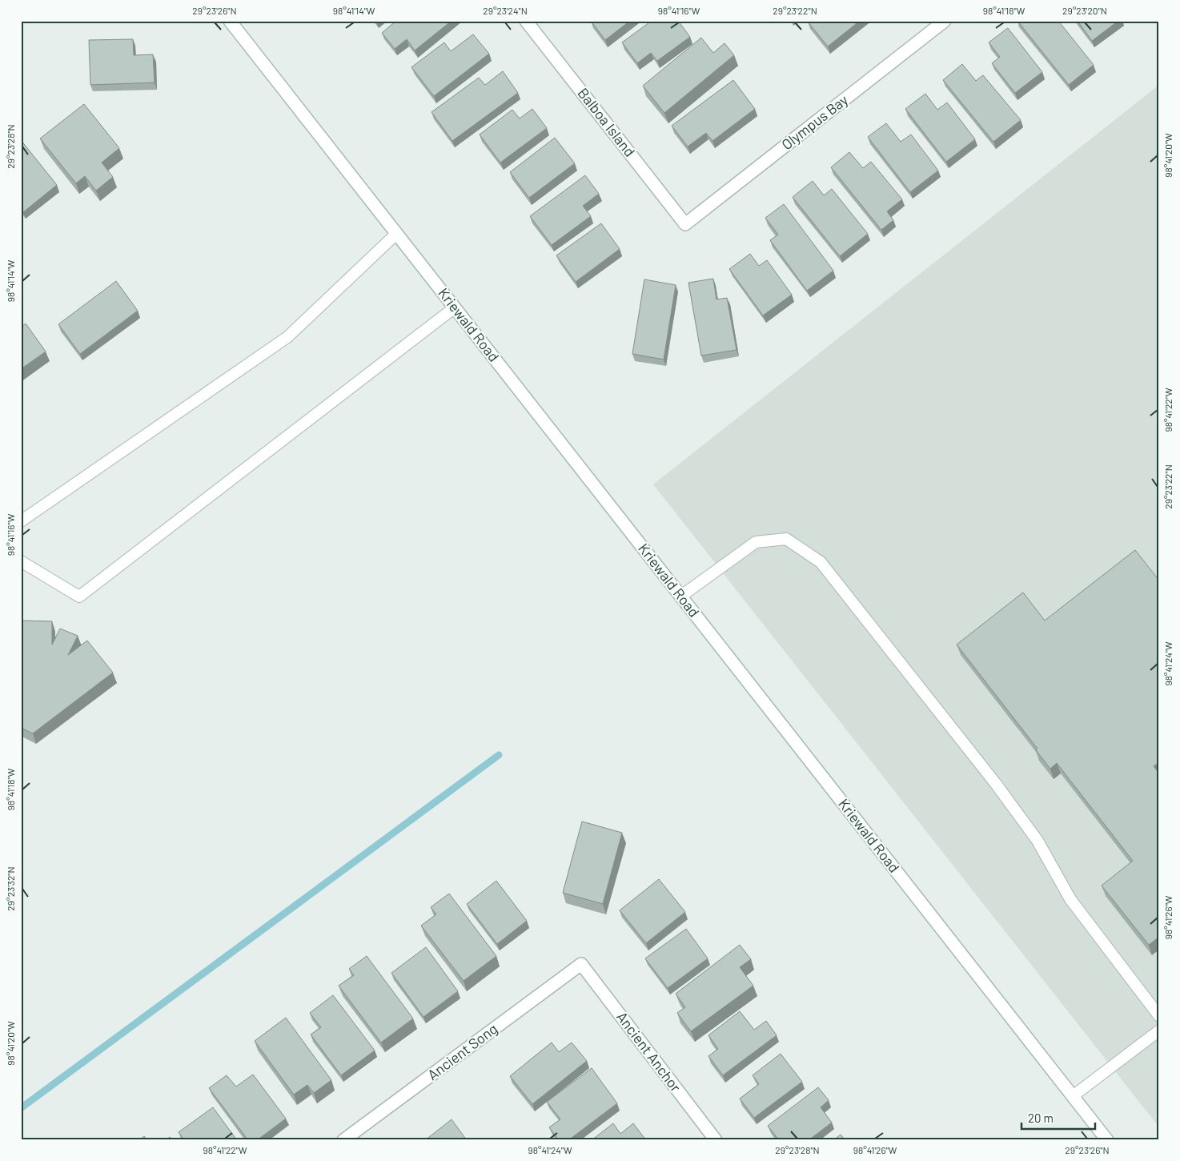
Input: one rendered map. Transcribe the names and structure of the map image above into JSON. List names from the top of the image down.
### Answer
{
  "streets": {
    "street": [
      "Balboa Island",
      "Olympus Bay",
      "Kriewald Road",
      "Ancient Song",
      "Ancient Anchor"
    ]
  },
  "crossings": [
    ["Balboa Island", "Olympus Bay"],
    ["Ancient Song", "Ancient Anchor"]
  ],
  "scale_bar": "20 m",
  "coordinates": [
    "29°23'26\"N",
    "98°41'14\"W",
    "29°23'24\"N",
    "98°41'16\"W",
    "29°23'22\"N",
    "98°41'18\"W",
    "29°23'20\"N",
    "29°23'28\"N",
    "98°41'20\"W",
    "98°41'22\"W",
    "98°41'24\"W",
    "29°23'32\"N",
    "98°41'26\"W"
  ]
}
